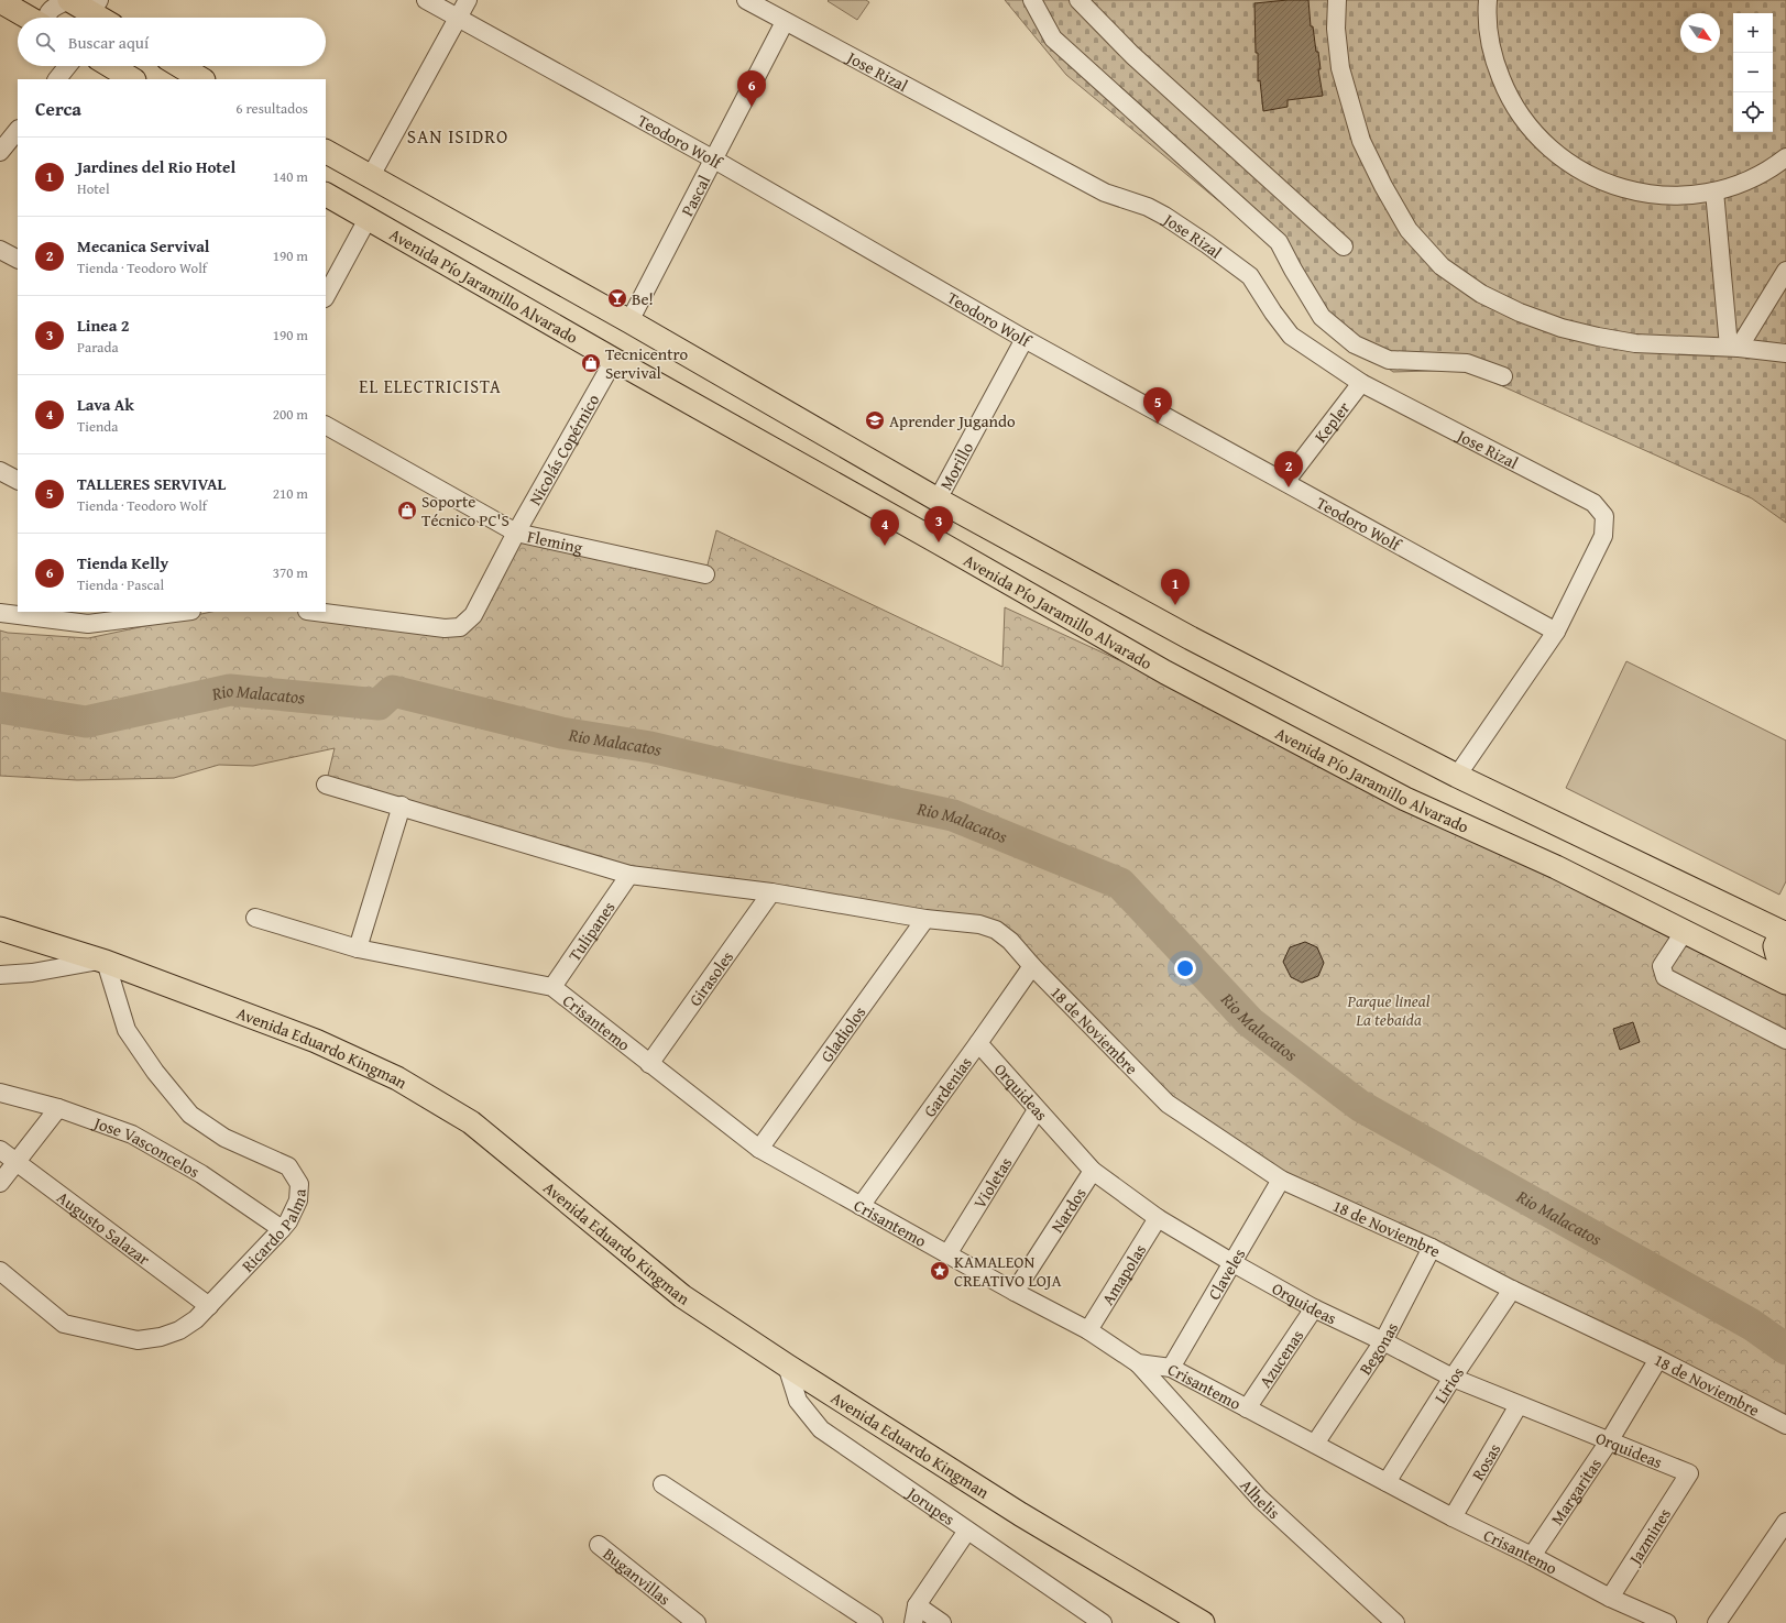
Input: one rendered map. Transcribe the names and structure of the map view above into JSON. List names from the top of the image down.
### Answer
{
  "streets": {
    "main road": ["Avenida Pío Jaramillo Alvarado", "Avenida Eduardo Kingman"],
    "street": [
      "Jose Rizal",
      "Teodoro Wolf",
      "Pascal",
      "Kepler",
      "Nicolás Copérnico",
      "Morillo",
      "Fleming",
      "Tulipanes",
      "Girasoles",
      "Crisantemo",
      "18 de Noviembre",
      "Gladiolos",
      "Gardenias",
      "Orquideas",
      "Jose Vasconcelos",
      "Violetas",
      "Nardos",
      "Augusto Salazar",
      "Ricardo Palma",
      "Claveles",
      "Amapolas",
      "Begonas",
      "Azucenas",
      "Lirios",
      "Rosas",
      "Margaritas",
      "Alhelis",
      "Jorupes",
      "Jazmines",
      "Buganvillas"
    ]
  },
  "crossings": [
    ["Jose Rizal", "Teodoro Wolf"],
    ["Jose Rizal", "Pascal"],
    ["Jose Rizal", "Kepler"],
    ["Teodoro Wolf", "Pascal"],
    ["Teodoro Wolf", "Kepler"],
    ["Teodoro Wolf", "Morillo"],
    ["Avenida Pío Jaramillo Alvarado", "Nicolás Copérnico"],
    ["Nicolás Copérnico", "Fleming"],
    ["Tulipanes", "Crisantemo"],
    ["Tulipanes", "18 de Noviembre"],
    ["Girasoles", "Crisantemo"],
    ["Girasoles", "18 de Noviembre"],
    ["Crisantemo", "Gladiolos"],
    ["Crisantemo", "Gardenias"],
    ["Crisantemo", "Violetas"],
    ["Crisantemo", "Nardos"],
    ["Crisantemo", "Claveles"],
    ["Crisantemo", "Amapolas"],
    ["Crisantemo", "Begonas"],
    ["Crisantemo", "Azucenas"],
    ["Crisantemo", "Lirios"],
    ["Crisantemo", "Rosas"],
    ["Crisantemo", "Margaritas"],
    ["Crisantemo", "Alhelis"],
    ["Crisantemo", "Jazmines"],
    ["18 de Noviembre", "Gladiolos"],
    ["18 de Noviembre", "Gardenias"],
    ["18 de Noviembre", "Claveles"],
    ["18 de Noviembre", "Begonas"],
    ["18 de Noviembre", "Lirios"],
    ["18 de Noviembre", "Margaritas"],
    ["Avenida Eduardo Kingman", "Ricardo Palma"],
    ["Avenida Eduardo Kingman", "Jorupes"],
    ["Gardenias", "Orquideas"],
    ["Orquideas", "Violetas"],
    ["Orquideas", "Nardos"],
    ["Orquideas", "Claveles"],
    ["Orquideas", "Amapolas"],
    ["Orquideas", "Begonas"],
    ["Orquideas", "Azucenas"],
    ["Orquideas", "Lirios"],
    ["Orquideas", "Rosas"],
    ["Orquideas", "Margaritas"],
    ["Orquideas", "Jazmines"],
    ["Jose Vasconcelos", "Ricardo Palma"],
    ["Augusto Salazar", "Ricardo Palma"]
  ],
  "districts": ["SAN ISIDRO", "EL ELECTRICISTA"],
  "water": ["Rio Malacatos"],
  "parks": ["Parque lineal La tebaida"],
  "places": {
    "bar": ["Be!"],
    "shop": ["Tecnicentro Servival", "Soporte Técnico PC'S"],
    "school or university": ["Aprender Jugando"],
    "place": ["KAMALEON CREATIVO LOJA"]
  },
  "north": "bottom right",
  "page": {
    "map_buttons": ["+", "−"],
    "search": "Buscar aquí",
    "pins": [
      "6",
      "5",
      "2",
      "3",
      "4",
      "1"
    ],
    "heading": ["Cerca", "6 resultados"],
    "list": [
      {
        "mark": "1",
        "name": "Jardines del Rio Hotel",
        "note": "Hotel",
        "value": "140 m"
      },
      {
        "mark": "2",
        "name": "Mecanica Servival",
        "note": "Tienda · Teodoro Wolf",
        "value": "190 m"
      },
      {
        "mark": "3",
        "name": "Linea 2",
        "note": "Parada",
        "value": "190 m"
      },
      {
        "mark": "4",
        "name": "Lava Ak",
        "note": "Tienda",
        "value": "200 m"
      },
      {
        "mark": "5",
        "name": "TALLERES SERVIVAL",
        "note": "Tienda · Teodoro Wolf",
        "value": "210 m"
      },
      {
        "mark": "6",
        "name": "Tienda Kelly",
        "note": "Tienda · Pascal",
        "value": "370 m"
      }
    ]
  }
}
